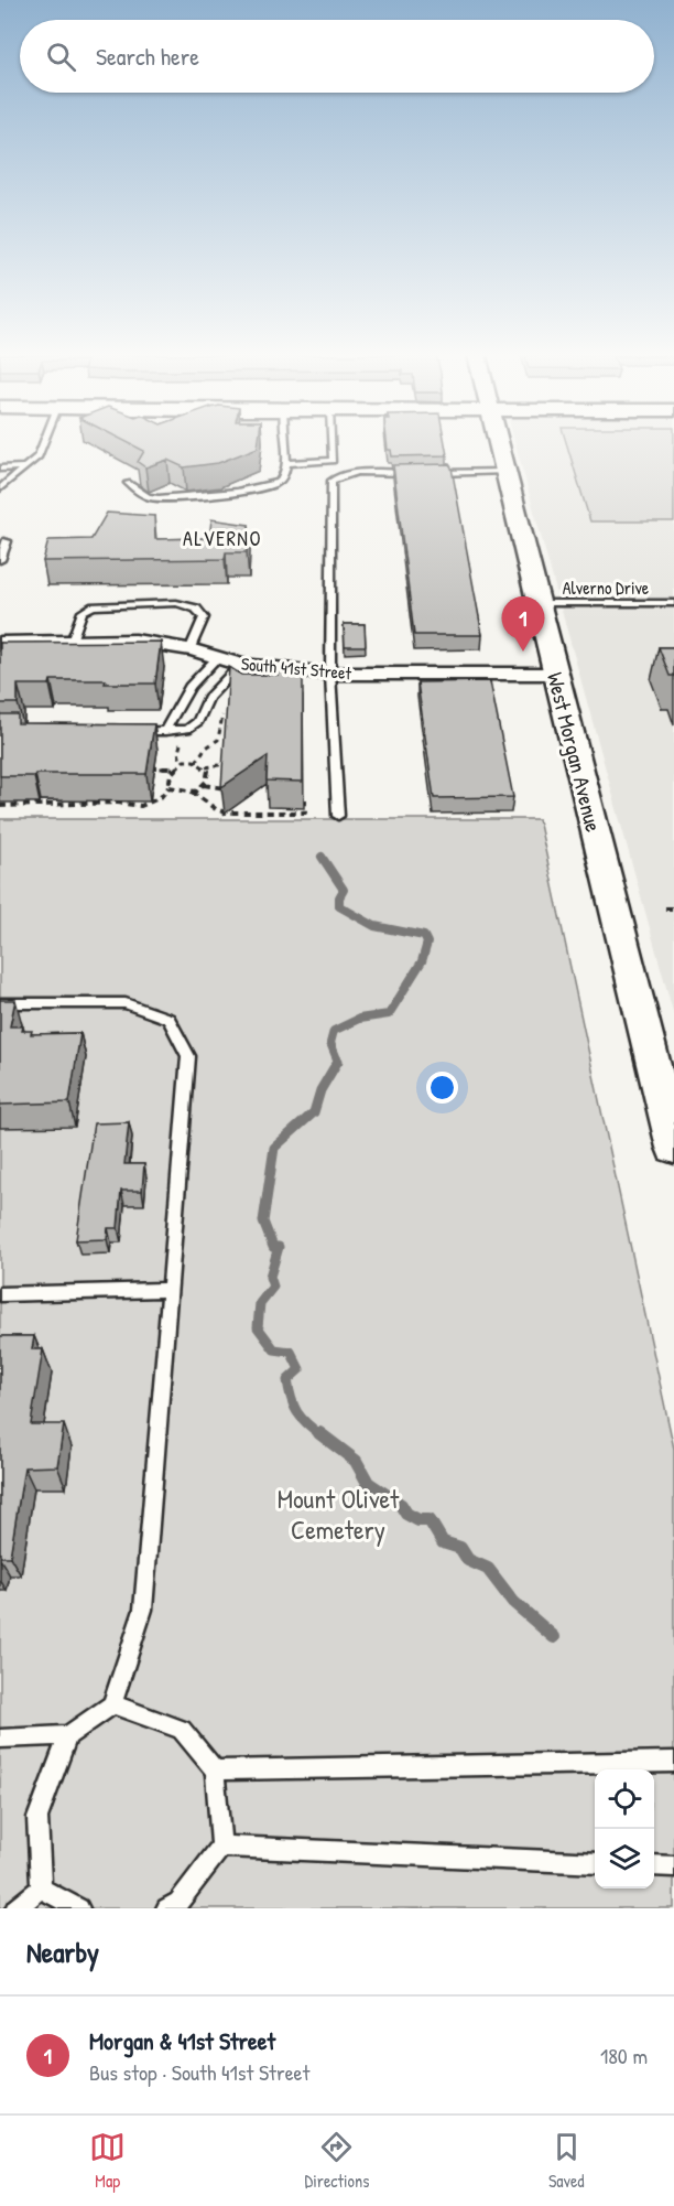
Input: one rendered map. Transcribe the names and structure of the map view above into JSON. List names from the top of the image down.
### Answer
{
  "streets": {
    "main road": ["West Morgan Avenue"],
    "street": ["South 41st Street"],
    "lane": ["Alverno Drive"]
  },
  "crossings": [
    ["Alverno Drive", "West Morgan Avenue"],
    ["South 41st Street", "West Morgan Avenue"]
  ],
  "districts": ["ALVERNO"],
  "parks": ["Mount Olivet Cemetery"],
  "page": {
    "search": "Search here",
    "pins": "1",
    "heading": "Nearby",
    "list": [
      {
        "mark": "1",
        "name": "Morgan & 41st Street",
        "note": "Bus stop · South 41st Street",
        "value": "180 m"
      }
    ],
    "nav": ["Map", "Directions", "Saved"]
  }
}
